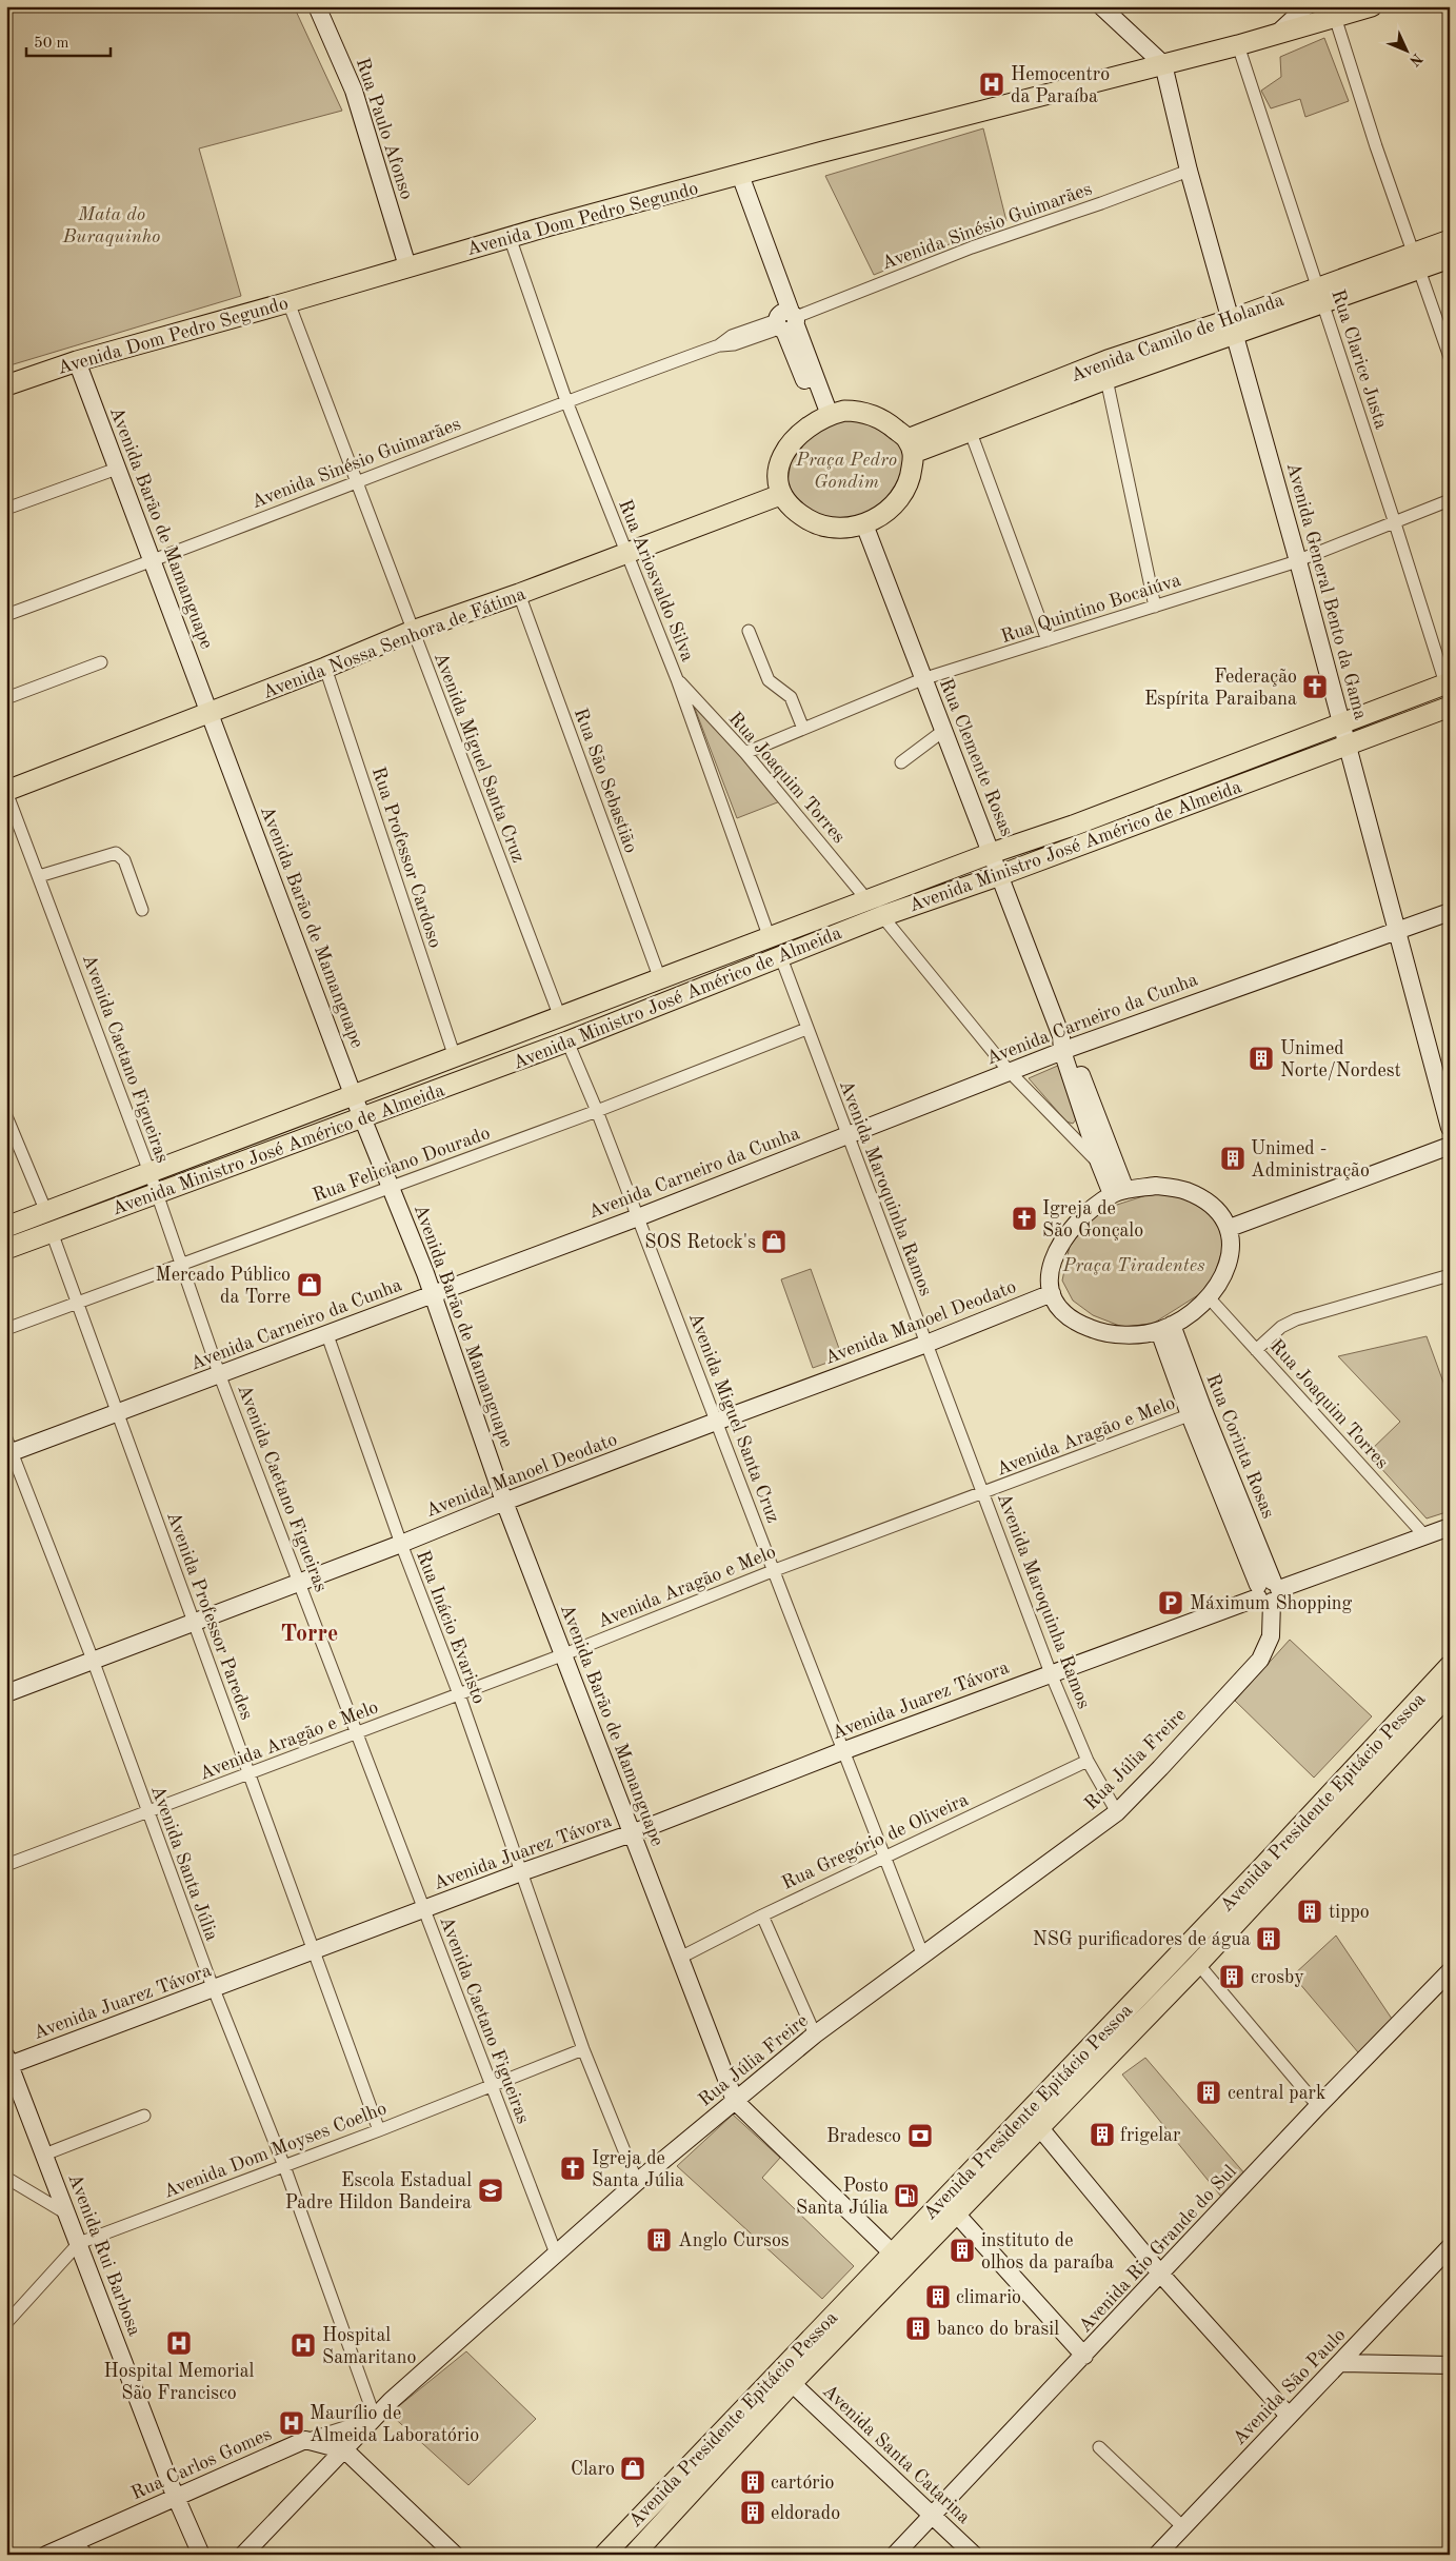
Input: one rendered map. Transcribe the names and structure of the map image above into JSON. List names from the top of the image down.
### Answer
{
  "streets": {
    "main road": [
      "Avenida Dom Pedro Segundo",
      "Avenida Camilo de Holanda",
      "Avenida Nossa Senhora de Fátima",
      "Avenida Ministro José Américo de Almeida",
      "Avenida Presidente Epitácio Pessoa"
    ],
    "street": [
      "Rua Paulo Afonso",
      "Avenida Sinésio Guimarães",
      "Rua Clarice Justa",
      "Avenida Barão de Mamanguape",
      "Rua Ariosvaldo Silva",
      "Avenida General Bento da Gama",
      "Rua Quintino Bocaiúva",
      "Avenida Miguel Santa Cruz",
      "Rua Clemente Rosas",
      "Rua Joaquim Torres",
      "Rua São Sebastião",
      "Rua Professor Cardoso",
      "Avenida Carneiro da Cunha",
      "Avenida Caetano Figueiras",
      "Rua Feliciano Dourado",
      "Avenida Maroquinha Ramos",
      "Avenida Manoel Deodato",
      "Avenida Aragão e Melo",
      "Rua Corinta Rosas",
      "Avenida Professor Paredes",
      "Rua Inácio Evaristo",
      "Avenida Juarez Távora",
      "Rua Júlia Freire",
      "Rua Gregório de Oliveira",
      "Avenida Santa Júlia",
      "Avenida Dom Moyses Coelho",
      "Avenida Rio Grande do Sul",
      "Avenida Rui Barbosa",
      "Avenida São Paulo",
      "Avenida Santa Catarina",
      "Rua Carlos Gomes"
    ]
  },
  "crossings": [
    ["Rua Paulo Afonso", "Avenida Dom Pedro Segundo"],
    ["Avenida Dom Pedro Segundo", "Rua Clarice Justa"],
    ["Avenida Dom Pedro Segundo", "Avenida Barão de Mamanguape"],
    ["Avenida Dom Pedro Segundo", "Rua Ariosvaldo Silva"],
    ["Avenida Dom Pedro Segundo", "Avenida General Bento da Gama"],
    ["Avenida Dom Pedro Segundo", "Avenida Miguel Santa Cruz"],
    ["Avenida Sinésio Guimarães", "Avenida Barão de Mamanguape"],
    ["Avenida Sinésio Guimarães", "Rua Ariosvaldo Silva"],
    ["Avenida Sinésio Guimarães", "Avenida General Bento da Gama"],
    ["Avenida Sinésio Guimarães", "Avenida Miguel Santa Cruz"],
    ["Avenida Camilo de Holanda", "Rua Clarice Justa"],
    ["Avenida Camilo de Holanda", "Avenida General Bento da Gama"],
    ["Avenida Camilo de Holanda", "Avenida Nossa Senhora de Fátima"],
    ["Avenida Camilo de Holanda", "Rua Clemente Rosas"],
    ["Rua Clarice Justa", "Rua Quintino Bocaiúva"],
    ["Rua Clarice Justa", "Avenida Ministro José Américo de Almeida"],
    ["Avenida Barão de Mamanguape", "Avenida Nossa Senhora de Fátima"],
    ["Avenida Barão de Mamanguape", "Avenida Ministro José Américo de Almeida"],
    ["Avenida Barão de Mamanguape", "Avenida Carneiro da Cunha"],
    ["Avenida Barão de Mamanguape", "Rua Feliciano Dourado"],
    ["Avenida Barão de Mamanguape", "Avenida Manoel Deodato"],
    ["Avenida Barão de Mamanguape", "Avenida Aragão e Melo"],
    ["Avenida Barão de Mamanguape", "Avenida Juarez Távora"],
    ["Avenida Barão de Mamanguape", "Rua Júlia Freire"],
    ["Avenida Barão de Mamanguape", "Avenida Presidente Epitácio Pessoa"],
    ["Avenida Barão de Mamanguape", "Rua Gregório de Oliveira"],
    ["Rua Ariosvaldo Silva", "Avenida Nossa Senhora de Fátima"],
    ["Rua Ariosvaldo Silva", "Rua Joaquim Torres"],
    ["Rua Ariosvaldo Silva", "Avenida Ministro José Américo de Almeida"],
    ["Rua Ariosvaldo Silva", "Avenida Maroquinha Ramos"],
    ["Avenida General Bento da Gama", "Rua Quintino Bocaiúva"],
    ["Avenida General Bento da Gama", "Avenida Ministro José Américo de Almeida"],
    ["Avenida General Bento da Gama", "Avenida Carneiro da Cunha"],
    ["Rua Quintino Bocaiúva", "Rua Clemente Rosas"],
    ["Rua Quintino Bocaiúva", "Rua Joaquim Torres"],
    ["Avenida Nossa Senhora de Fátima", "Avenida Miguel Santa Cruz"],
    ["Avenida Nossa Senhora de Fátima", "Rua Clemente Rosas"],
    ["Avenida Nossa Senhora de Fátima", "Rua São Sebastião"],
    ["Avenida Nossa Senhora de Fátima", "Rua Professor Cardoso"],
    ["Avenida Nossa Senhora de Fátima", "Avenida Caetano Figueiras"],
    ["Avenida Miguel Santa Cruz", "Avenida Ministro José Américo de Almeida"],
    ["Avenida Miguel Santa Cruz", "Avenida Carneiro da Cunha"],
    ["Avenida Miguel Santa Cruz", "Rua Feliciano Dourado"],
    ["Avenida Miguel Santa Cruz", "Avenida Manoel Deodato"],
    ["Avenida Miguel Santa Cruz", "Avenida Aragão e Melo"],
    ["Avenida Miguel Santa Cruz", "Avenida Juarez Távora"],
    ["Avenida Miguel Santa Cruz", "Rua Júlia Freire"],
    ["Avenida Miguel Santa Cruz", "Rua Gregório de Oliveira"],
    ["Rua Clemente Rosas", "Rua Joaquim Torres"],
    ["Rua Clemente Rosas", "Avenida Ministro José Américo de Almeida"],
    ["Rua Clemente Rosas", "Avenida Carneiro da Cunha"],
    ["Rua Clemente Rosas", "Avenida Manoel Deodato"],
    ["Rua Clemente Rosas", "Rua Corinta Rosas"],
    ["Rua Joaquim Torres", "Avenida Ministro José Américo de Almeida"],
    ["Rua Joaquim Torres", "Avenida Manoel Deodato"],
    ["Rua Joaquim Torres", "Rua Corinta Rosas"],
    ["Rua Joaquim Torres", "Avenida Juarez Távora"],
    ["Rua São Sebastião", "Avenida Ministro José Américo de Almeida"],
    ["Avenida Ministro José Américo de Almeida", "Rua Professor Cardoso"],
    ["Avenida Ministro José Américo de Almeida", "Avenida Caetano Figueiras"],
    ["Avenida Ministro José Américo de Almeida", "Avenida Maroquinha Ramos"],
    ["Avenida Ministro José Américo de Almeida", "Avenida Professor Paredes"],
    ["Avenida Carneiro da Cunha", "Avenida Caetano Figueiras"],
    ["Avenida Carneiro da Cunha", "Avenida Maroquinha Ramos"],
    ["Avenida Carneiro da Cunha", "Avenida Professor Paredes"],
    ["Avenida Carneiro da Cunha", "Rua Inácio Evaristo"],
    ["Avenida Carneiro da Cunha", "Avenida Santa Júlia"],
    ["Avenida Caetano Figueiras", "Rua Feliciano Dourado"],
    ["Avenida Caetano Figueiras", "Avenida Manoel Deodato"],
    ["Avenida Caetano Figueiras", "Avenida Aragão e Melo"],
    ["Avenida Caetano Figueiras", "Avenida Juarez Távora"],
    ["Avenida Caetano Figueiras", "Rua Júlia Freire"],
    ["Avenida Caetano Figueiras", "Avenida Dom Moyses Coelho"],
    ["Rua Feliciano Dourado", "Avenida Maroquinha Ramos"],
    ["Rua Feliciano Dourado", "Avenida Professor Paredes"],
    ["Avenida Maroquinha Ramos", "Avenida Manoel Deodato"],
    ["Avenida Maroquinha Ramos", "Avenida Aragão e Melo"],
    ["Avenida Maroquinha Ramos", "Avenida Juarez Távora"],
    ["Avenida Maroquinha Ramos", "Rua Júlia Freire"],
    ["Avenida Maroquinha Ramos", "Rua Gregório de Oliveira"],
    ["Avenida Manoel Deodato", "Rua Corinta Rosas"],
    ["Avenida Manoel Deodato", "Avenida Professor Paredes"],
    ["Avenida Manoel Deodato", "Rua Inácio Evaristo"],
    ["Avenida Manoel Deodato", "Avenida Santa Júlia"],
    ["Avenida Aragão e Melo", "Rua Corinta Rosas"],
    ["Avenida Aragão e Melo", "Avenida Professor Paredes"],
    ["Avenida Aragão e Melo", "Rua Inácio Evaristo"],
    ["Avenida Aragão e Melo", "Avenida Santa Júlia"],
    ["Rua Corinta Rosas", "Avenida Juarez Távora"],
    ["Rua Corinta Rosas", "Rua Júlia Freire"],
    ["Avenida Professor Paredes", "Avenida Juarez Távora"],
    ["Avenida Professor Paredes", "Avenida Dom Moyses Coelho"],
    ["Rua Inácio Evaristo", "Avenida Juarez Távora"],
    ["Rua Inácio Evaristo", "Rua Júlia Freire"],
    ["Rua Inácio Evaristo", "Avenida Dom Moyses Coelho"],
    ["Avenida Juarez Távora", "Rua Júlia Freire"],
    ["Avenida Juarez Távora", "Avenida Santa Júlia"],
    ["Avenida Juarez Távora", "Avenida Rui Barbosa"],
    ["Rua Júlia Freire", "Avenida Santa Júlia"],
    ["Rua Júlia Freire", "Rua Carlos Gomes"],
    ["Avenida Presidente Epitácio Pessoa", "Avenida Santa Catarina"],
    ["Avenida Santa Júlia", "Avenida Dom Moyses Coelho"],
    ["Avenida Santa Júlia", "Rua Carlos Gomes"],
    ["Avenida Dom Moyses Coelho", "Avenida Rui Barbosa"],
    ["Avenida Rio Grande do Sul", "Avenida Santa Catarina"],
    ["Avenida Rui Barbosa", "Rua Carlos Gomes"]
  ],
  "districts": ["Torre"],
  "parks": ["Mata do Buraquinho", "Praça Pedro Gondim", "Praça Tiradentes"],
  "places": {
    "hospital": [
      "Hemocentro da Paraíba",
      "Hospital Memorial São Francisco",
      "Hospital Samaritano",
      "Maurílio de Almeida Laboratório"
    ],
    "church": ["Federação Espírita Paraibana", "Igreja de São Gonçalo", "Igreja de Santa Júlia"],
    "building": [
      "Unimed Norte/Nordest",
      "Unimed - Administração",
      "tippo",
      "NSG purificadores de água",
      "crosby",
      "central park",
      "frigelar",
      "Anglo Cursos",
      "instituto de olhos da paraíba",
      "climario",
      "banco do brasil",
      "cartório",
      "eldorado"
    ],
    "shop": ["SOS Retock's", "Mercado Público da Torre", "Claro"],
    "parking": ["Máximum Shopping"],
    "bank": ["Bradesco"],
    "school or university": ["Escola Estadual Padre Hildon Bandeira"],
    "fuel station": ["Posto Santa Júlia"]
  },
  "scale_bar": "50 m",
  "north": "bottom right"
}
